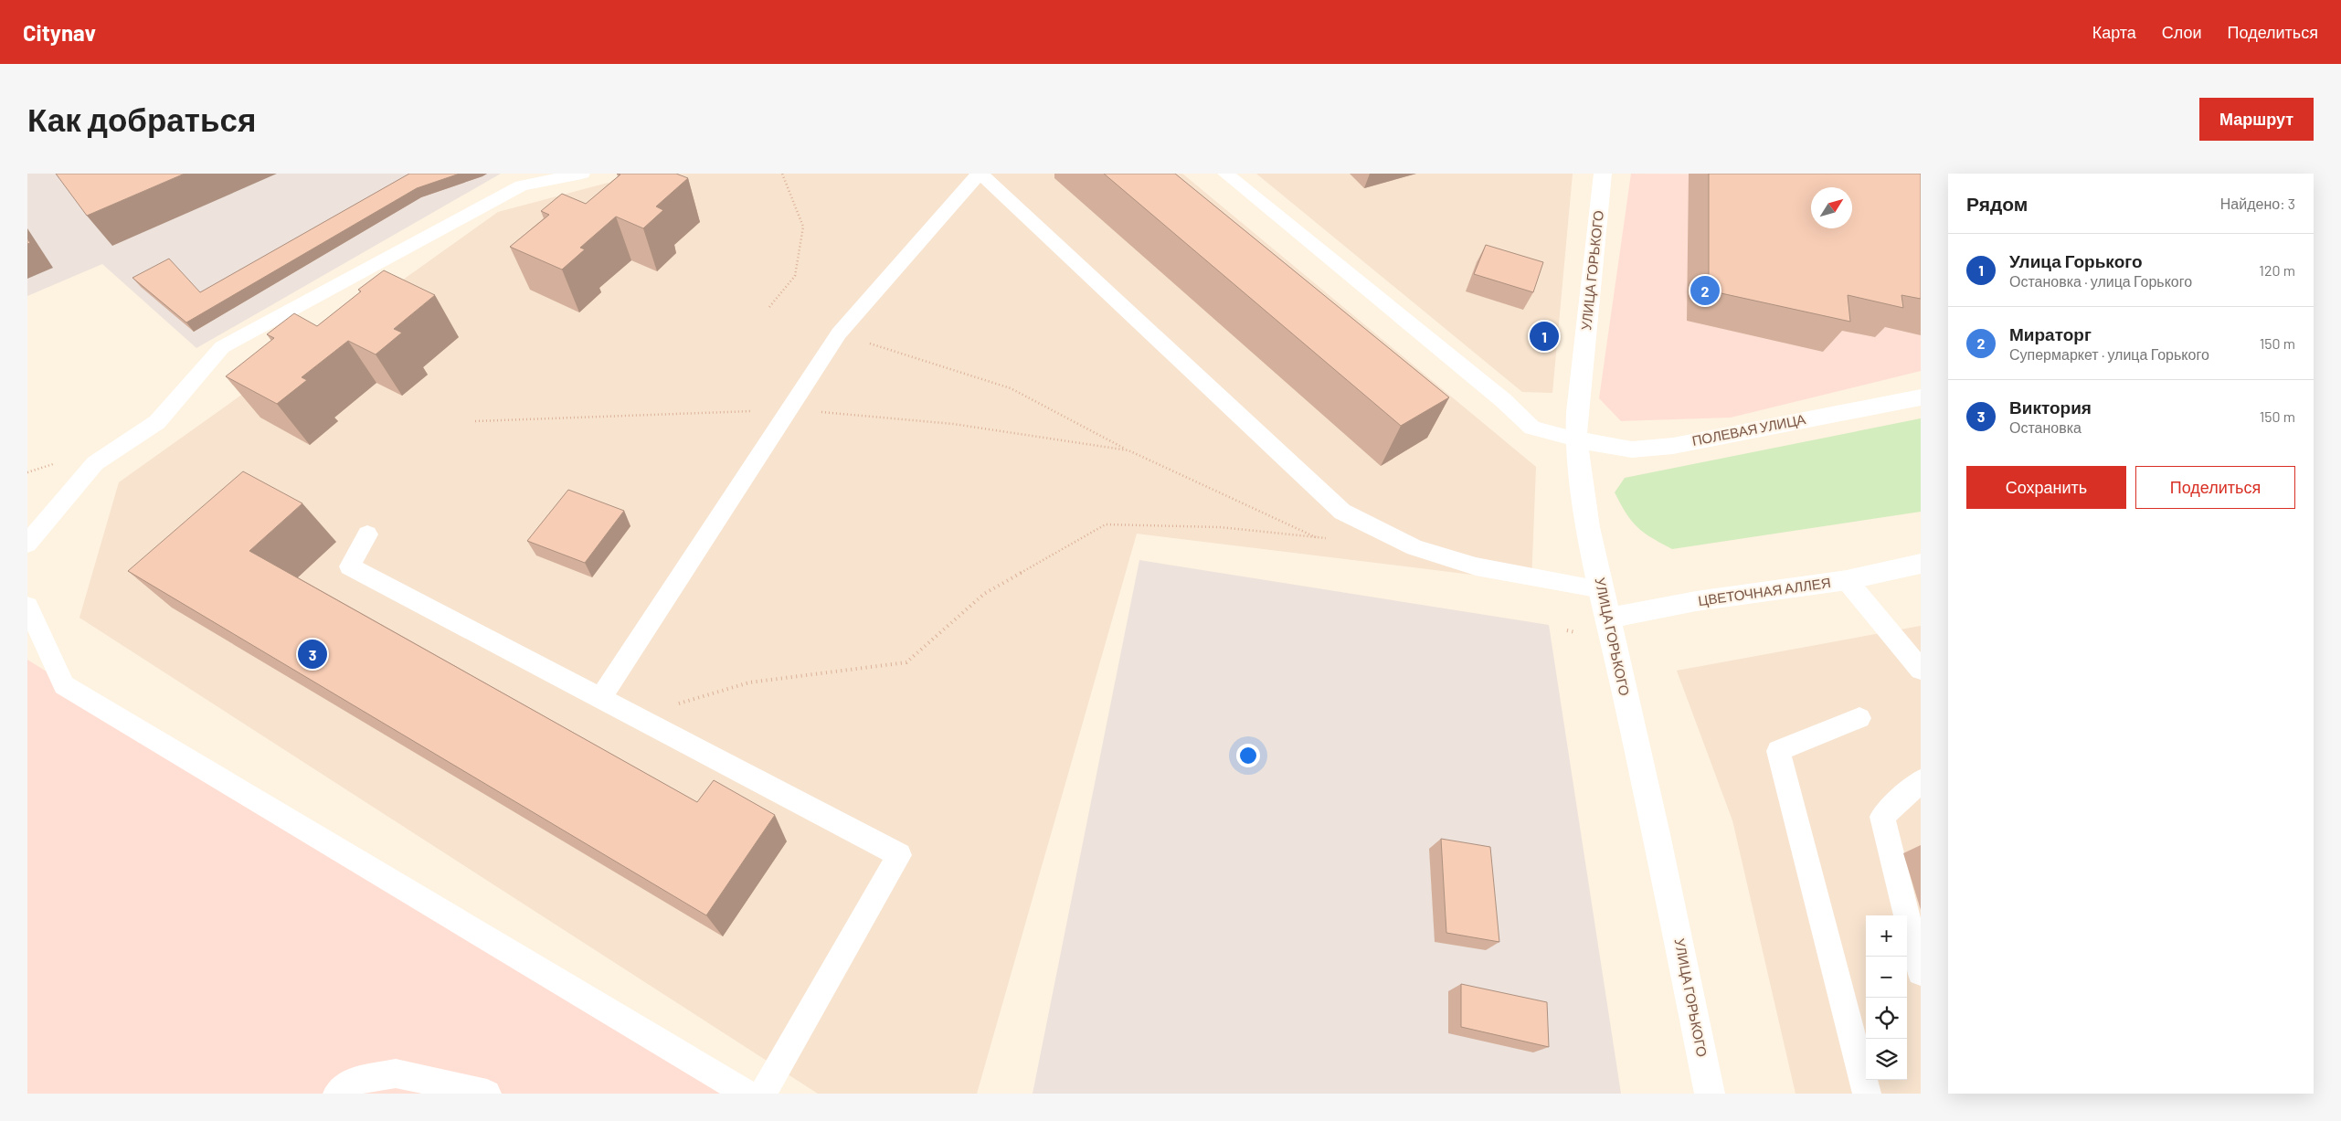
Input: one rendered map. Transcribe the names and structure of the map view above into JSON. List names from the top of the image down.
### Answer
{
  "streets": {
    "main road": ["УЛИЦА ГОРЬКОГО", "ПОЛЕВАЯ УЛИЦА", "ЦВЕТОЧНАЯ АЛЛЕЯ"]
  },
  "crossings": [
    ["УЛИЦА ГОРЬКОГО", "ПОЛЕВАЯ УЛИЦА"],
    ["УЛИЦА ГОРЬКОГО", "ЦВЕТОЧНАЯ АЛЛЕЯ"]
  ],
  "north": "top right",
  "page": {
    "header": "Citynav",
    "nav": ["Карта", "Слои", "Поделиться"],
    "buttons": [
      "Маршрут",
      ["Сохранить", "Поделиться"]
    ],
    "title": "Как добраться",
    "heading": ["Рядом", "Найдено: 3"],
    "list": [
      {
        "mark": "1",
        "name": "Улица Горького",
        "note": "Остановка · улица Горького",
        "value": "120 m"
      },
      {
        "mark": "2",
        "name": "Мираторг",
        "note": "Супермаркет · улица Горького",
        "value": "150 m"
      },
      {
        "mark": "3",
        "name": "Виктория",
        "note": "Остановка",
        "value": "150 m"
      }
    ],
    "pins": ["2", "1", "3"],
    "map_buttons": ["+", "−"]
  }
}
